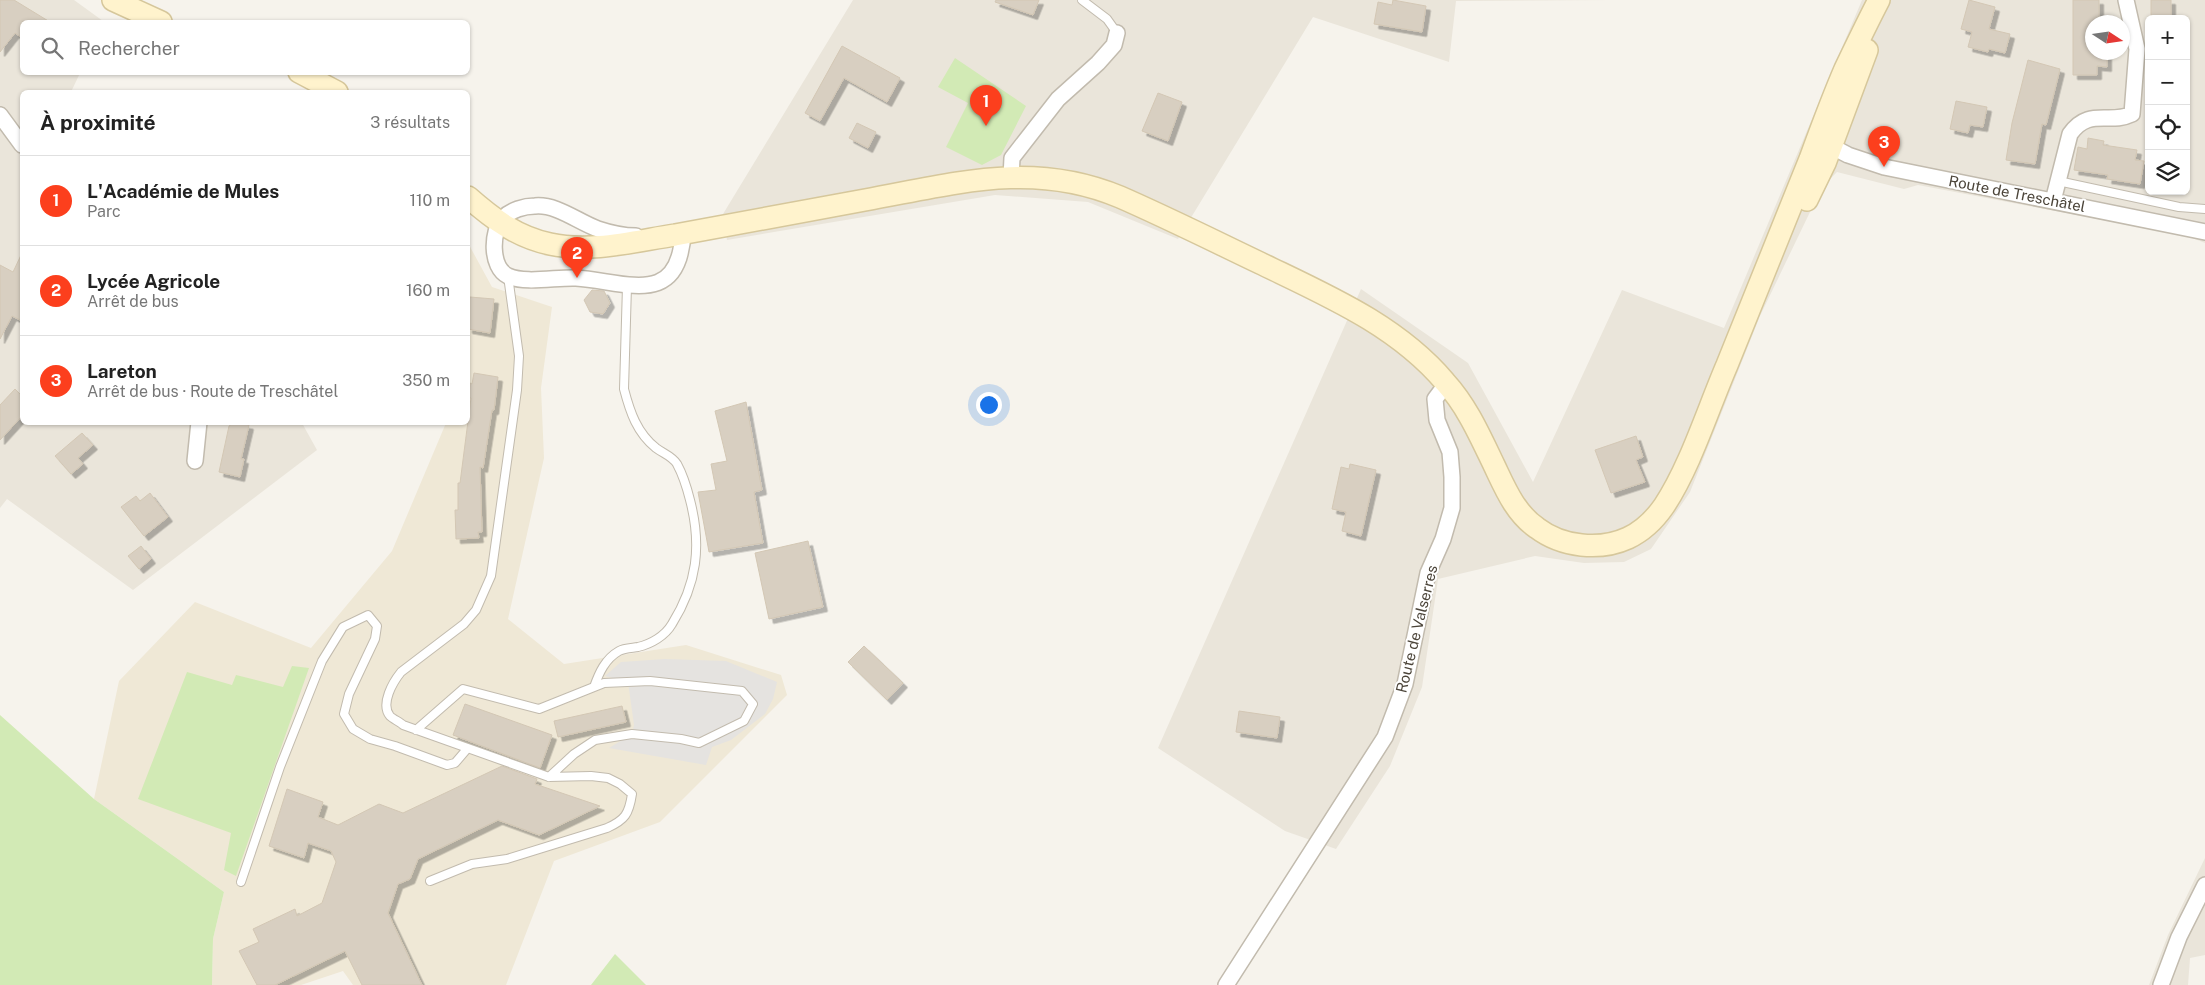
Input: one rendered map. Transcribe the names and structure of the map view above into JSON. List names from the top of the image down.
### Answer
{
  "streets": {
    "street": ["Route de Treschâtel", "Route de Valserres"]
  },
  "north": "right",
  "page": {
    "map_buttons": ["+", "−"],
    "search": "Rechercher",
    "pins": ["1", "3", "2"],
    "heading": ["À proximité", "3 résultats"],
    "list": [
      {
        "mark": "1",
        "name": "L'Académie de Mules",
        "note": "Parc",
        "value": "110 m"
      },
      {
        "mark": "2",
        "name": "Lycée Agricole",
        "note": "Arrêt de bus",
        "value": "160 m"
      },
      {
        "mark": "3",
        "name": "Lareton",
        "note": "Arrêt de bus · Route de Treschâtel",
        "value": "350 m"
      }
    ]
  }
}
